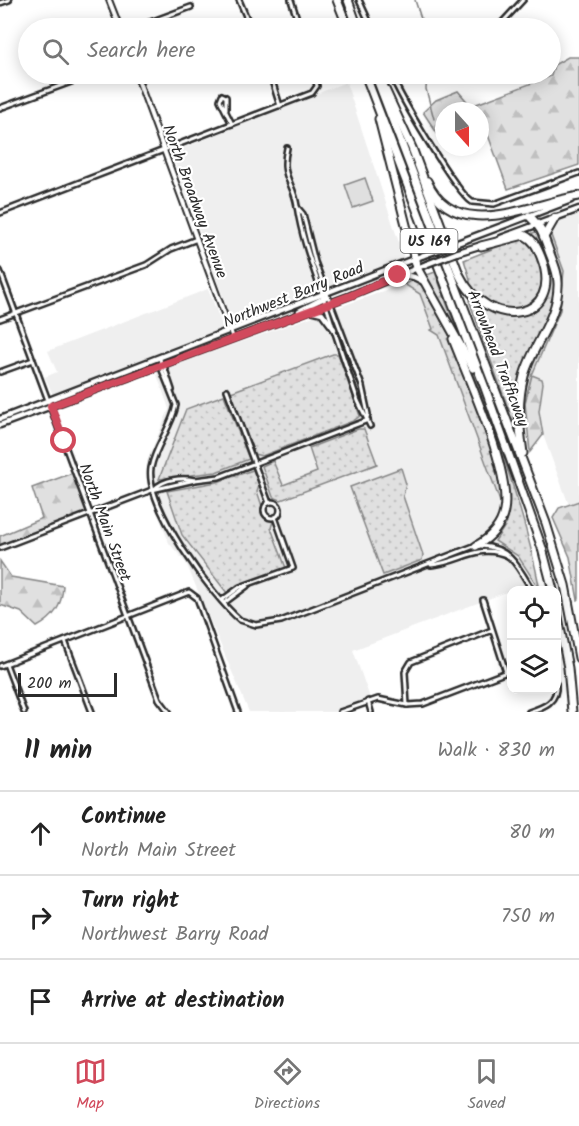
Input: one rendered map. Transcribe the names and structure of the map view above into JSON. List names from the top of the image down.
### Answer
{
  "streets": {
    "highway": ["US 169", "Arrowhead Trafficway"],
    "main road": ["Northwest Barry Road"],
    "street": ["North Broadway Avenue", "North Main Street"]
  },
  "crossings": [
    ["North Broadway Avenue", "Northwest Barry Road"],
    ["Northwest Barry Road", "North Main Street"]
  ],
  "scale_bar": "200 m",
  "north": "bottom",
  "page": {
    "search": "Search here",
    "scale": "200 m",
    "heading": ["11 min", "Walk · 830 m"],
    "list": [
      ["Continue", "North Main Street", "80 m"],
      ["Turn right", "Northwest Barry Road", "750 m"],
      "Arrive at destination"
    ],
    "nav": ["Map", "Directions", "Saved"]
  }
}
